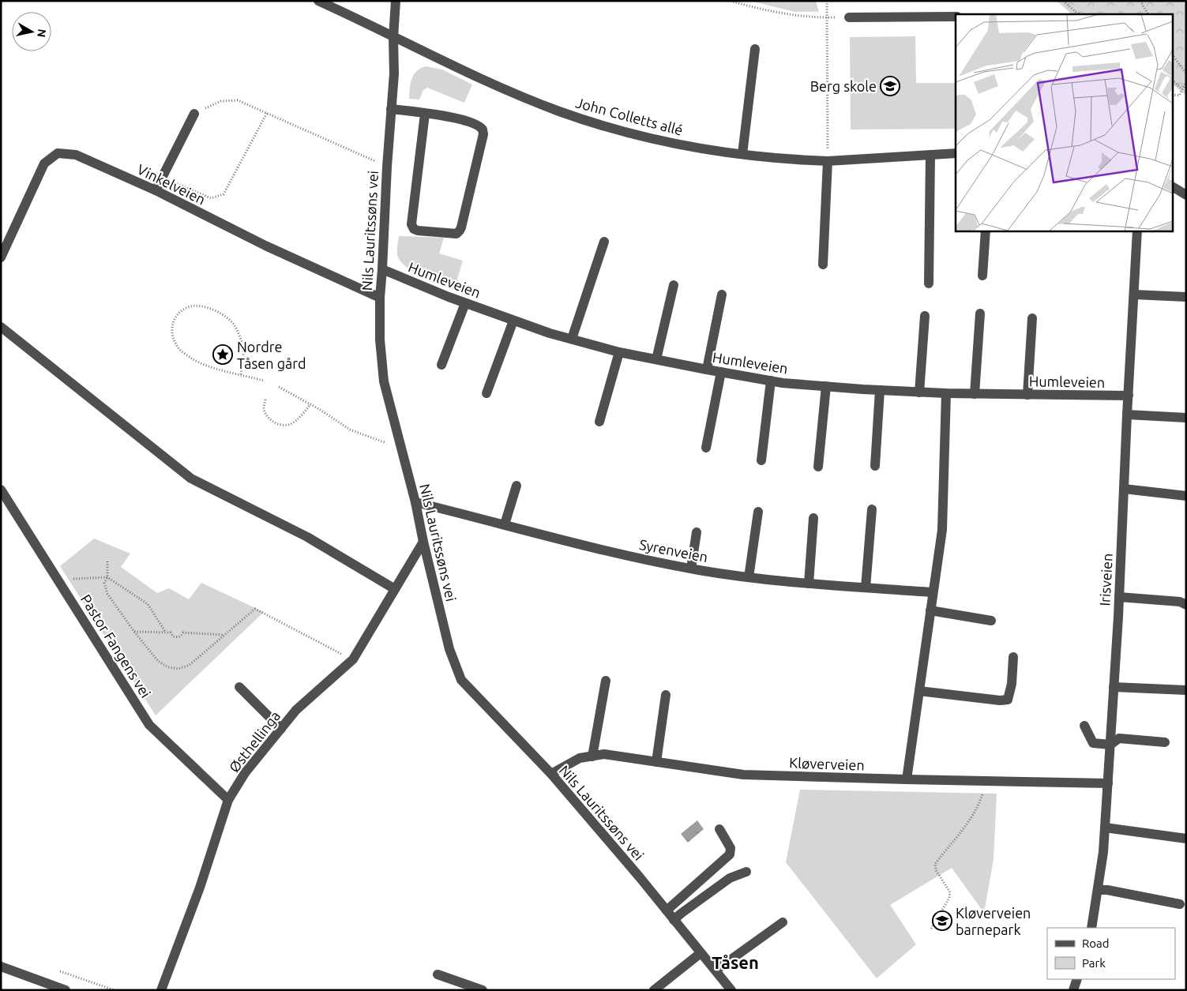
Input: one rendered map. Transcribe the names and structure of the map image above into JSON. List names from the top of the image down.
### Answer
{
  "streets": {
    "street": [
      "John Colletts allé",
      "Vinkelveien",
      "Nils Lauritssøns vei",
      "Humleveien",
      "Syrenveien",
      "Irisveien",
      "Pastor Fangens vei",
      "Østhellinga",
      "Kløverveien"
    ]
  },
  "crossings": [
    ["John Colletts allé", "Nils Lauritssøns vei"],
    ["Vinkelveien", "Nils Lauritssøns vei"],
    ["Nils Lauritssøns vei", "Humleveien"],
    ["Nils Lauritssøns vei", "Syrenveien"],
    ["Nils Lauritssøns vei", "Østhellinga"],
    ["Nils Lauritssøns vei", "Kløverveien"],
    ["Humleveien", "Irisveien"],
    ["Irisveien", "Kløverveien"],
    ["Pastor Fangens vei", "Østhellinga"]
  ],
  "districts": ["Tåsen"],
  "places": {
    "school or university": ["Berg skole", "Kløverveien barnepark"],
    "place": ["Nordre Tåsen gård"]
  },
  "legend": ["Road", "Park"],
  "north": "right"
}
